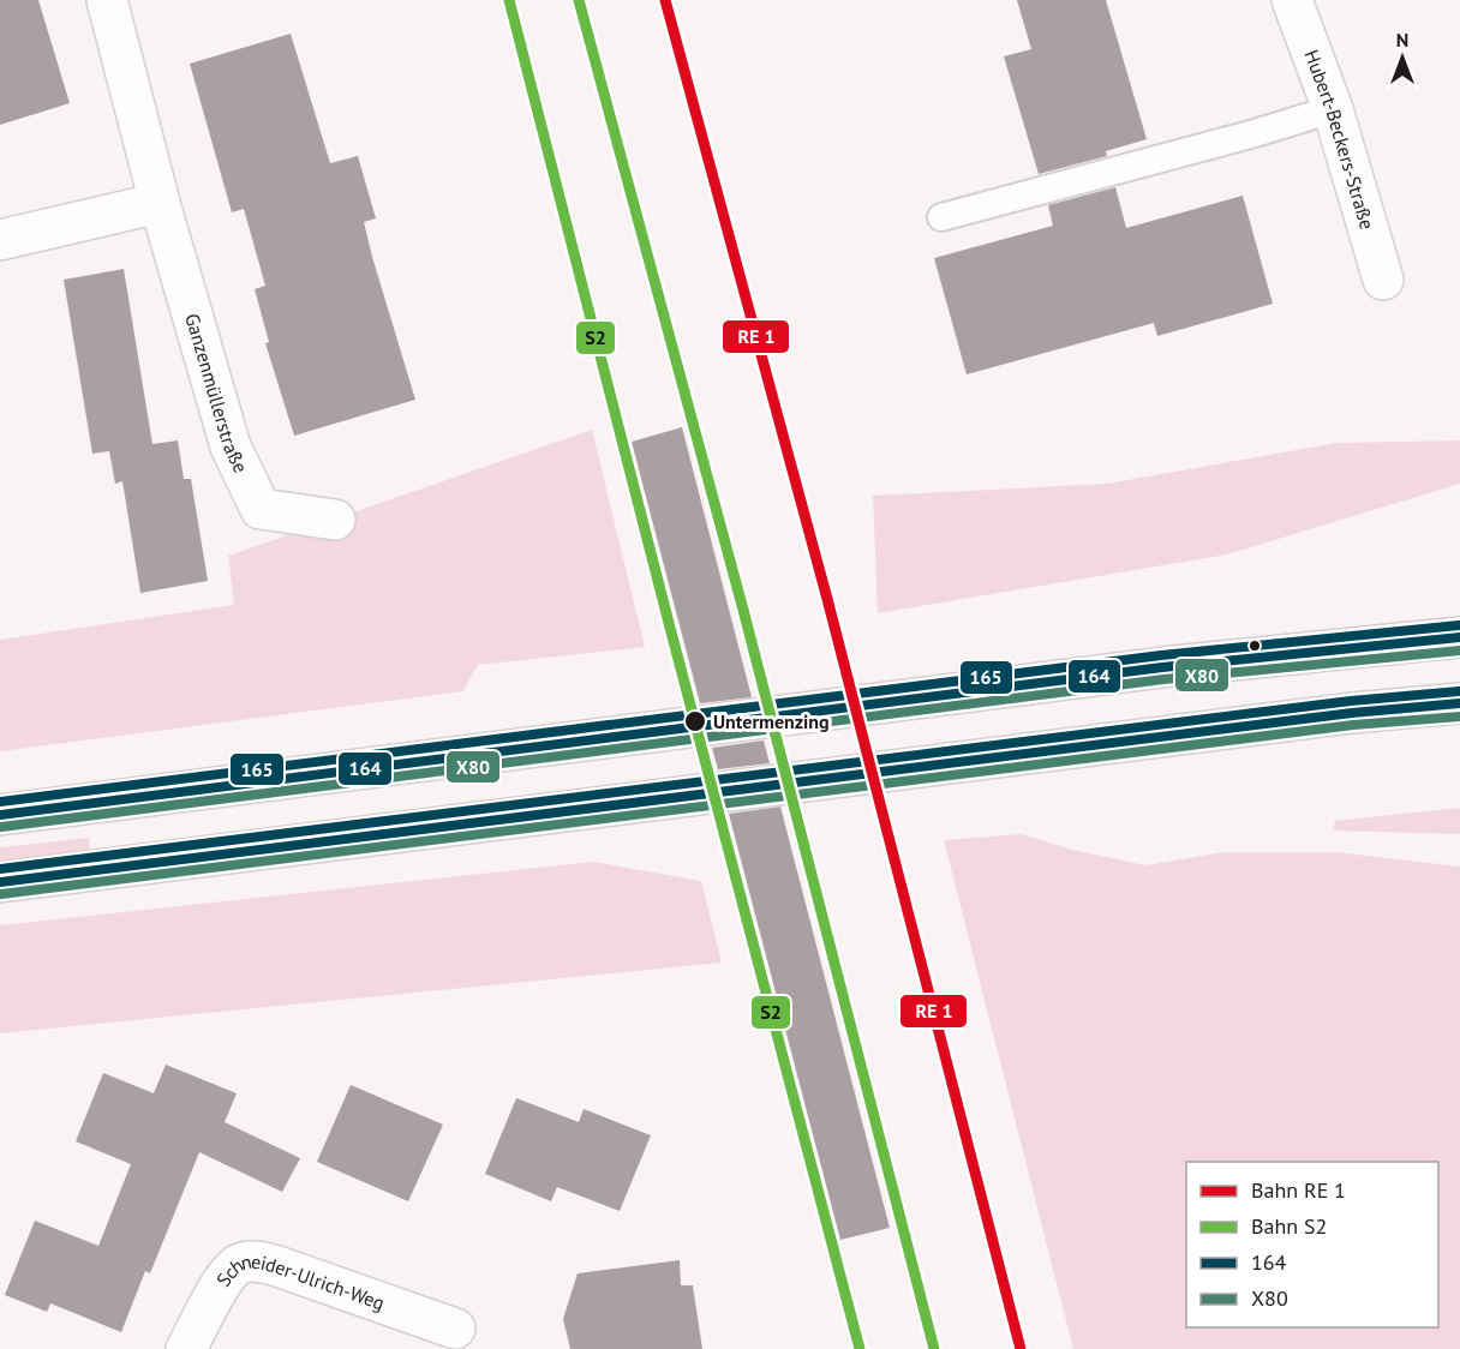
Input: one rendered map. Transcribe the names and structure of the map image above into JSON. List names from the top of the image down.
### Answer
{
  "streets": {
    "main road": ["Hubert-Beckers-Straße", "Ganzenmüllerstraße", "Schneider-Ulrich-Weg"]
  },
  "places": ["Untermenzing"],
  "lines": [
    "rail line S2",
    "transit line 165",
    "transit line 164",
    "transit line X80"
  ],
  "legend": [
    "Bahn RE 1",
    "Bahn S2",
    "164",
    "X80"
  ],
  "north": "top"
}
